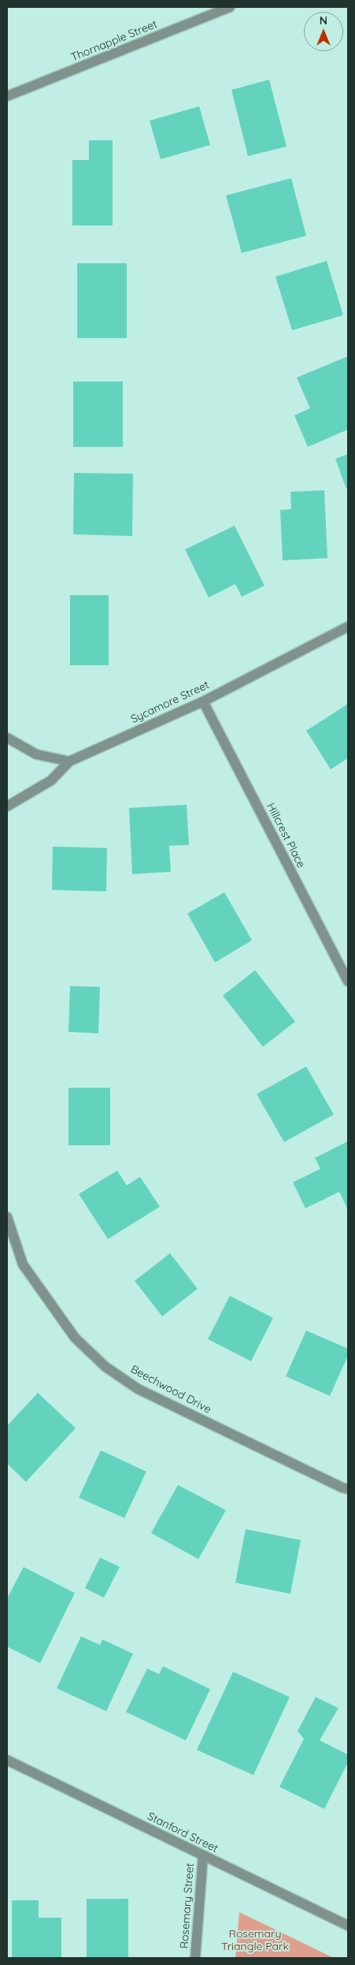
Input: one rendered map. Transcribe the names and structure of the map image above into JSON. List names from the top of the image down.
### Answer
{
  "streets": {
    "street": [
      "Thornapple Street",
      "Sycamore Street",
      "Hillcrest Place",
      "Beechwood Drive",
      "Stanford Street",
      "Rosemary Street"
    ]
  },
  "crossings": [
    ["Sycamore Street", "Hillcrest Place"],
    ["Stanford Street", "Rosemary Street"]
  ],
  "parks": ["Rosemary Triangle Park"],
  "north": "top"
}
